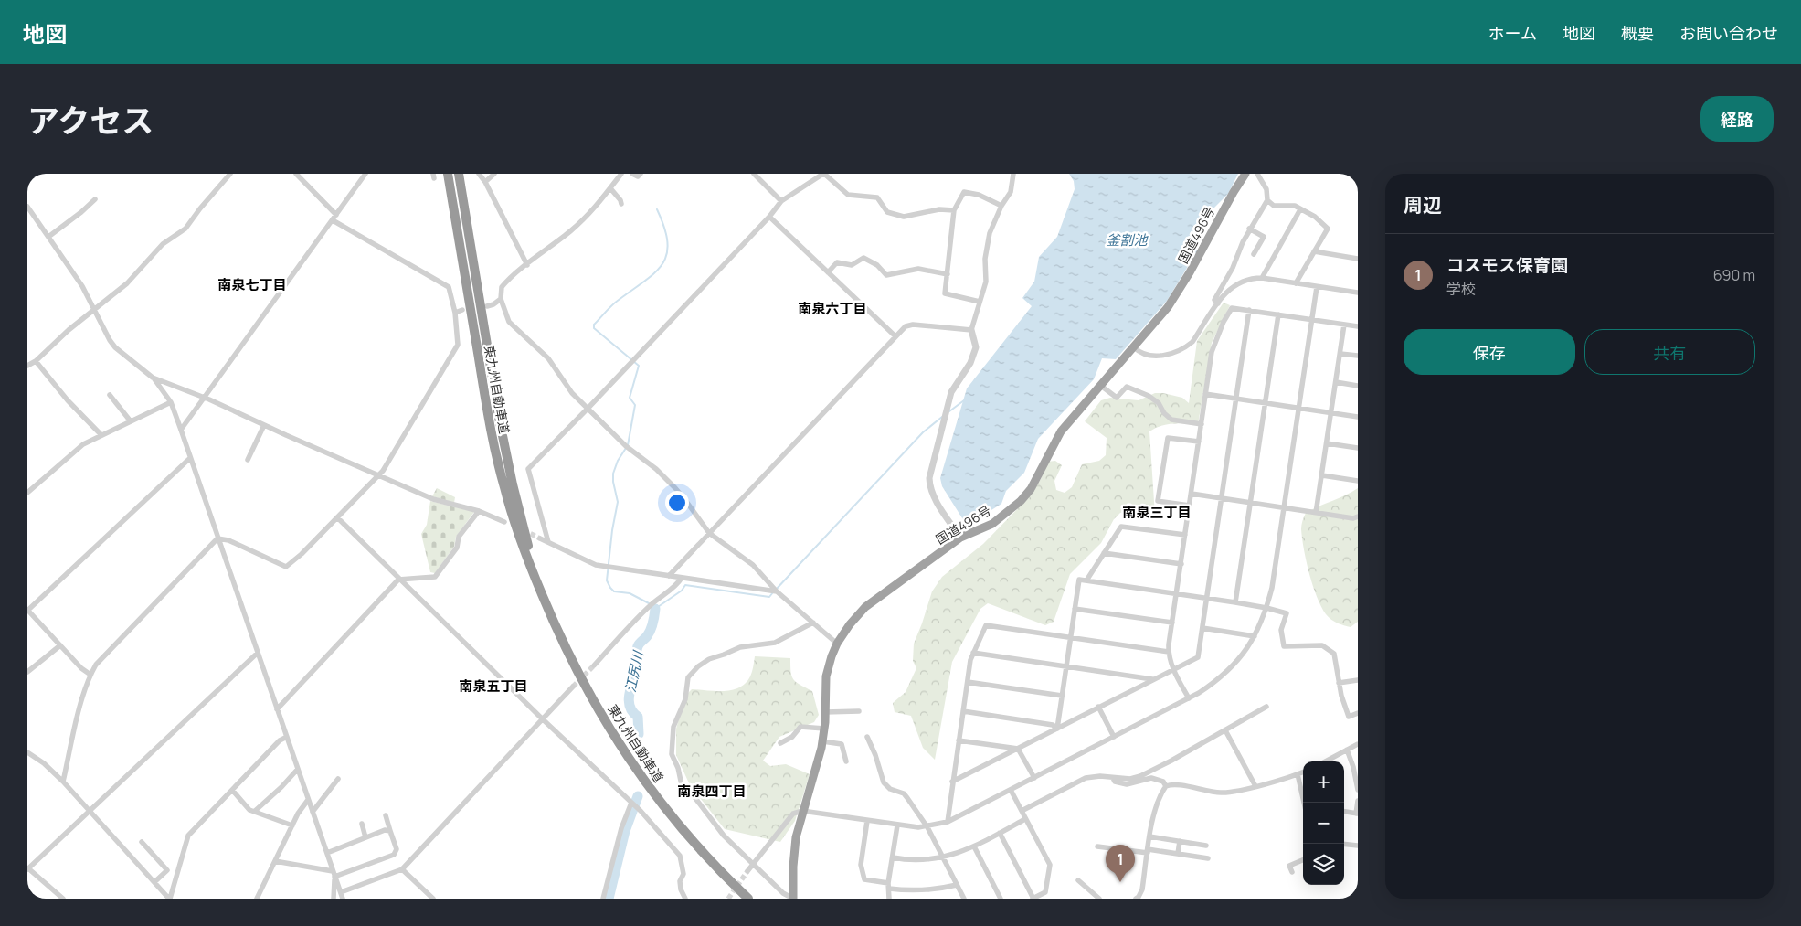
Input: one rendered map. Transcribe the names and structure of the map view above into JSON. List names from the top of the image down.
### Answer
{
  "streets": {
    "highway": ["国道496号", "東九州自動車道"]
  },
  "districts": [
    "南泉七丁目",
    "南泉六丁目",
    "南泉三丁目",
    "南泉五丁目",
    "南泉四丁目"
  ],
  "water": ["釜割池", "江尻川"],
  "page": {
    "header": "地図",
    "nav": [
      "ホーム",
      "地図",
      "概要",
      "お問い合わせ"
    ],
    "title": "アクセス",
    "buttons": [
      "経路",
      ["保存", "共有"]
    ],
    "heading": "周辺",
    "list": [
      {
        "mark": "1",
        "name": "コスモス保育園",
        "note": "学校",
        "value": "690 m"
      }
    ],
    "map_buttons": ["+", "−"],
    "pins": "1"
  }
}
